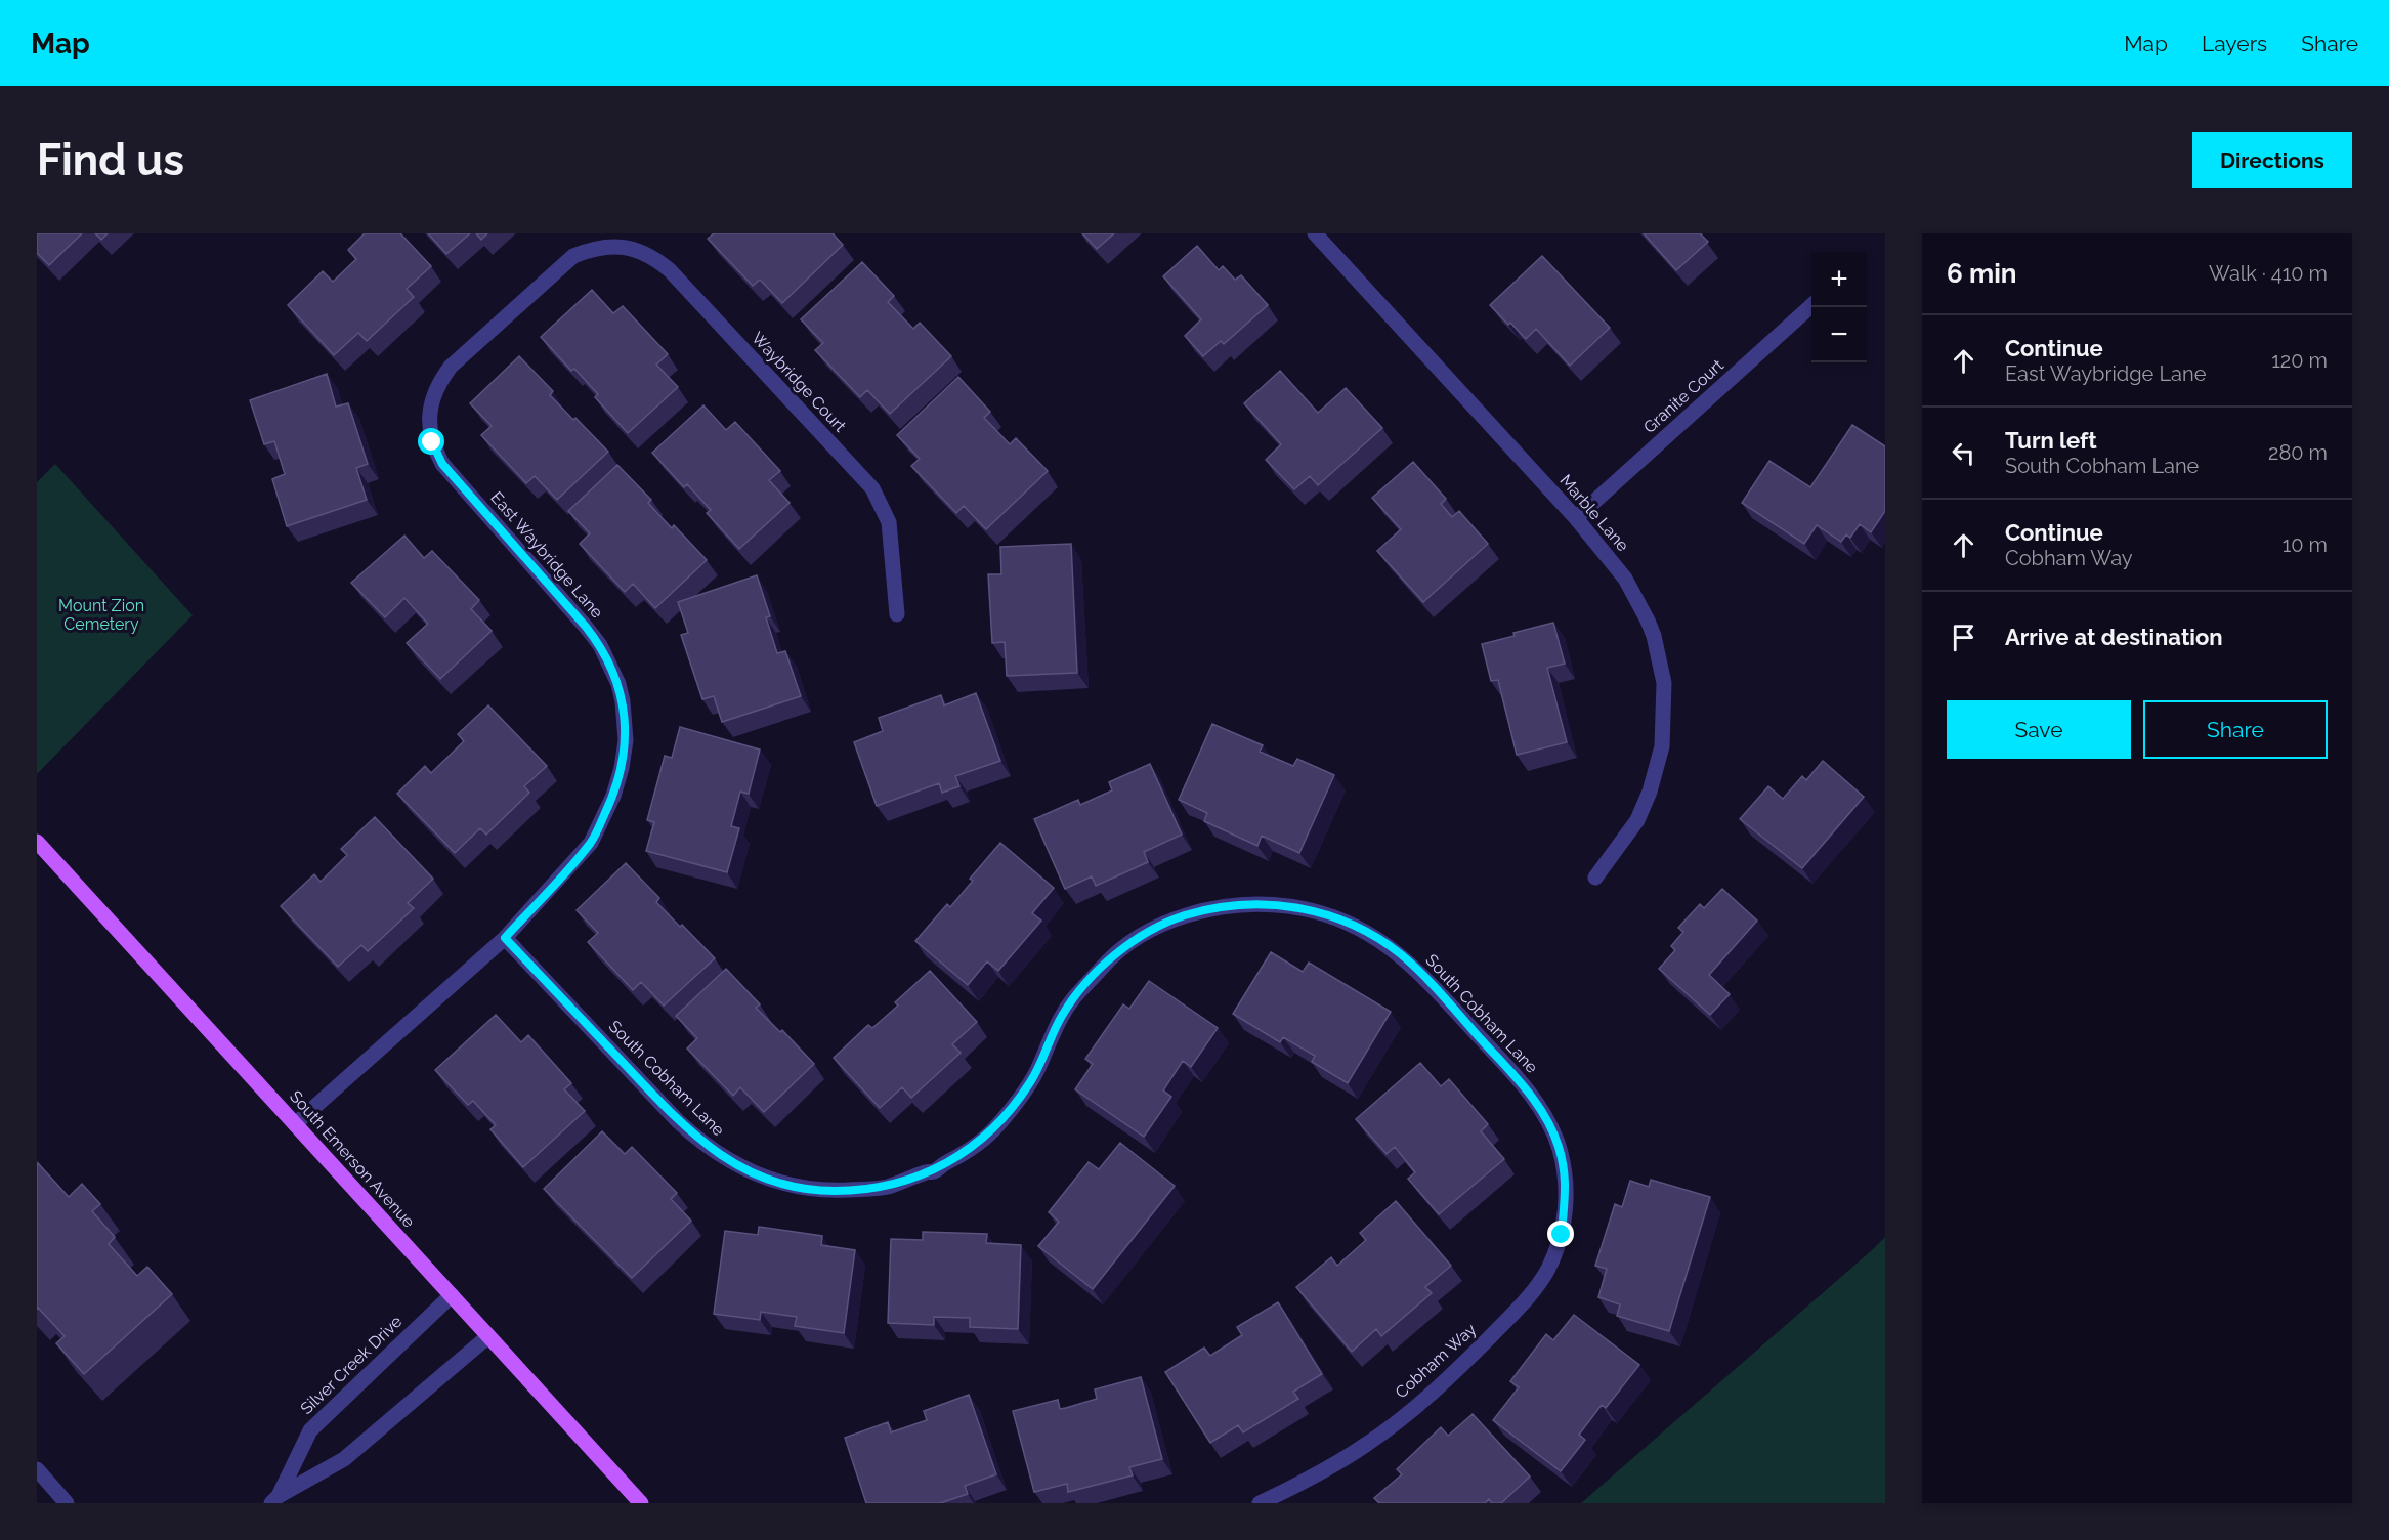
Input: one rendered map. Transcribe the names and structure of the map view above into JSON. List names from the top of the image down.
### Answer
{
  "streets": {
    "main road": ["South Emerson Avenue"],
    "street": [
      "Waybridge Court",
      "Granite Court",
      "Marble Lane",
      "East Waybridge Lane",
      "South Cobham Lane",
      "Cobham Way",
      "Silver Creek Drive"
    ]
  },
  "crossings": [
    ["Waybridge Court", "East Waybridge Lane"],
    ["Granite Court", "Marble Lane"],
    ["East Waybridge Lane", "South Cobham Lane"],
    ["East Waybridge Lane", "South Emerson Avenue"],
    ["South Cobham Lane", "Cobham Way"],
    ["South Emerson Avenue", "Silver Creek Drive"]
  ],
  "parks": ["Mount Zion Cemetery"],
  "page": {
    "header": "Map",
    "nav": ["Map", "Layers", "Share"],
    "buttons": [
      "Directions",
      ["Save", "Share"]
    ],
    "title": "Find us",
    "heading": ["6 min", "Walk · 410 m"],
    "map_buttons": ["+", "−"],
    "list": [
      ["Continue", "East Waybridge Lane", "120 m"],
      ["Turn left", "South Cobham Lane", "280 m"],
      ["Continue", "Cobham Way", "10 m"],
      "Arrive at destination"
    ]
  }
}
